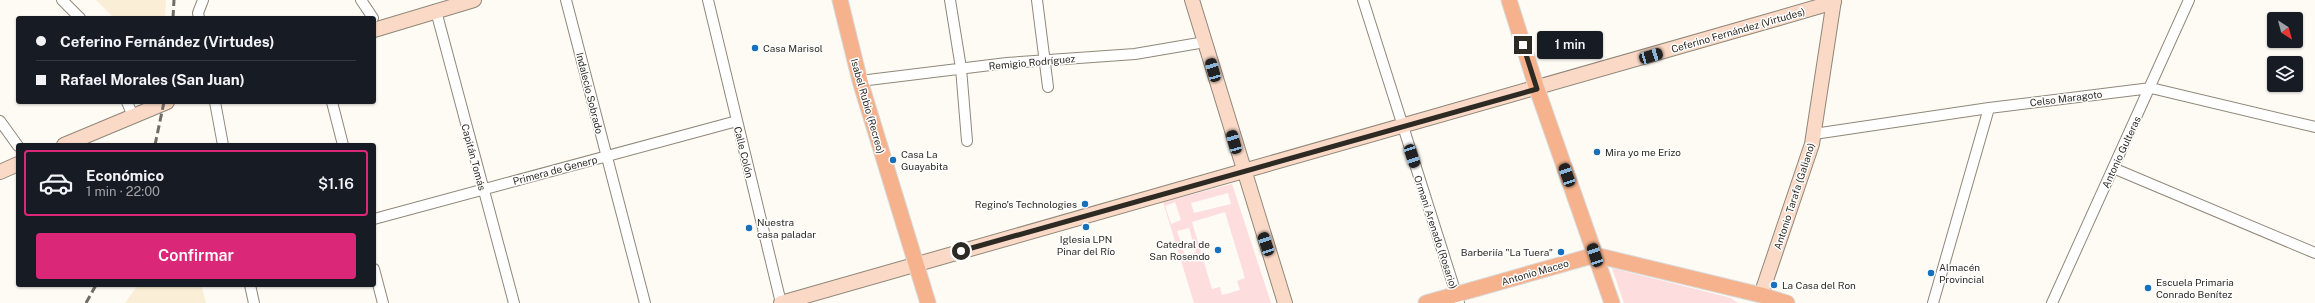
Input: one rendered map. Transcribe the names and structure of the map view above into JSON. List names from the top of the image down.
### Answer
{
  "streets": {
    "main road": ["Isabel Rubio (Recreo)", "Antonio Maceo"],
    "street": [
      "Ceferino Fernández (Virtudes)",
      "Remigio Rodríguez",
      "Indalecio Sobrado",
      "Celso Maragoto",
      "Calle Colón",
      "Antonio Gulteras",
      "Capitán Tomás",
      "Primera de Generp",
      "Antonio Tarafa (Galiano)",
      "Ormani Arenado (Rosario)"
    ]
  },
  "crossings": [
    ["Ceferino Fernández (Virtudes)", "Isabel Rubio (Recreo)"],
    ["Ceferino Fernández (Virtudes)", "Calle Colón"],
    ["Ceferino Fernández (Virtudes)", "Antonio Tarafa (Galiano)"],
    ["Ceferino Fernández (Virtudes)", "Ormani Arenado (Rosario)"],
    ["Remigio Rodríguez", "Isabel Rubio (Recreo)"],
    ["Indalecio Sobrado", "Primera de Generp"],
    ["Celso Maragoto", "Antonio Gulteras"],
    ["Celso Maragoto", "Antonio Tarafa (Galiano)"],
    ["Calle Colón", "Primera de Generp"],
    ["Capitán Tomás", "Primera de Generp"],
    ["Antonio Tarafa (Galiano)", "Antonio Maceo"],
    ["Ormani Arenado (Rosario)", "Antonio Maceo"]
  ],
  "places": [
    "Casa Marisol",
    "Mira yo me Erizo",
    "Casa La Guayabita",
    "Regino's Technologies",
    "Iglesia LPN Pinar del Río",
    "Nuestra casa paladar",
    "Catedral de San Rosendo",
    "Barberiía \"La Tuera\"",
    "Almacén Provincial",
    "La Casa del Ron",
    "Escuela Primaria Conrado Benítez"
  ],
  "north": "bottom right",
  "page": {
    "banner": ["Ceferino Fernández (Virtudes)", "Rafael Morales (San Juan)"],
    "bubble": "1 min",
    "list": [
      {
        "name": "Económico",
        "note": "1 min · 22:00",
        "value": "$1.16"
      }
    ],
    "buttons": "Confirmar"
  }
}
